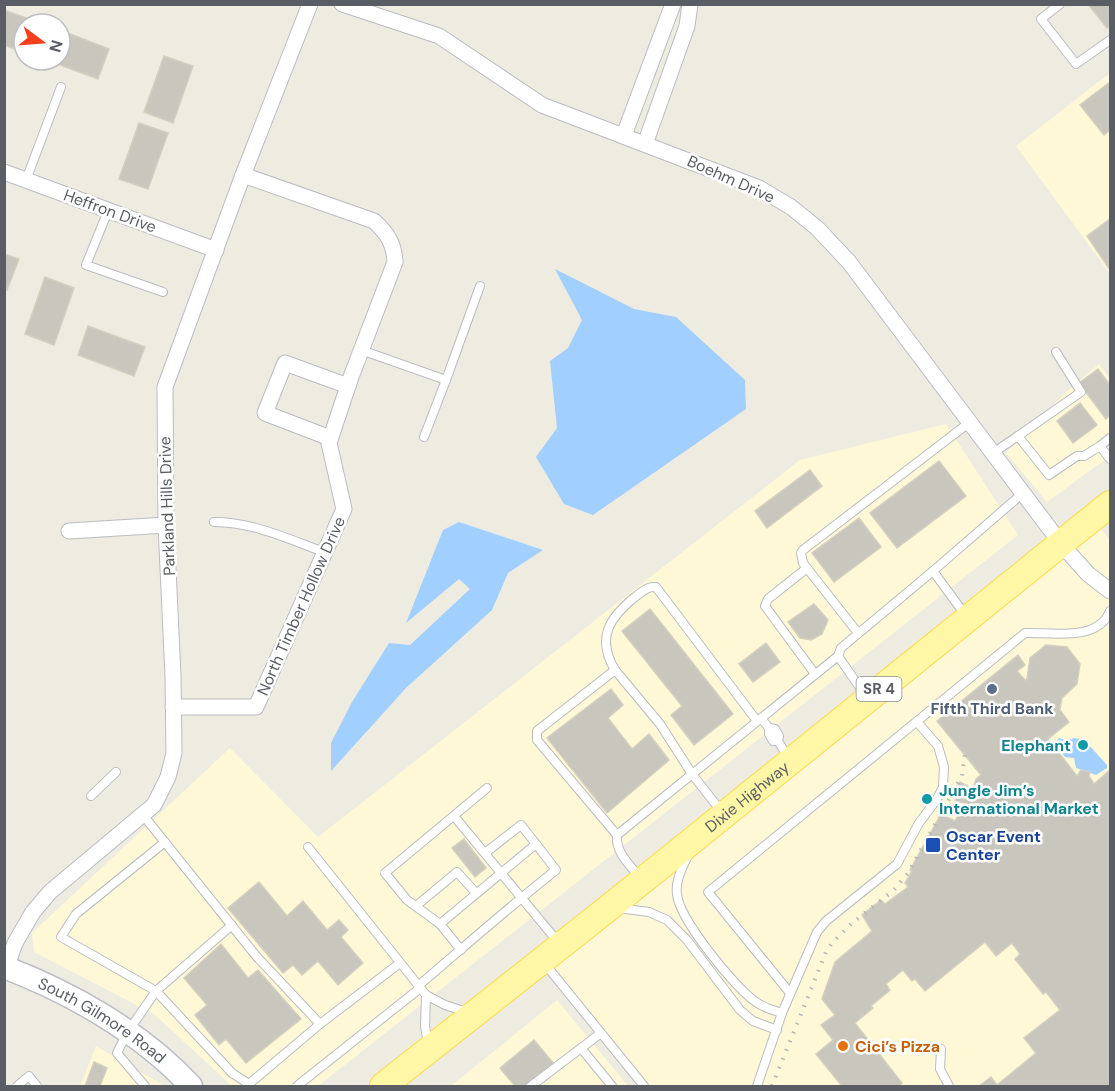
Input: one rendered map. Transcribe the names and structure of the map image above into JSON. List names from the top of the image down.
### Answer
{
  "streets": {
    "main road": ["SR 4", "Dixie Highway", "South Gilmore Road"],
    "street": [
      "Boehm Drive",
      "Heffron Drive",
      "Parkland Hills Drive",
      "North Timber Hollow Drive"
    ]
  },
  "crossings": [
    ["Boehm Drive", "Dixie Highway"],
    ["Heffron Drive", "Parkland Hills Drive"],
    ["Parkland Hills Drive", "North Timber Hollow Drive"],
    ["Parkland Hills Drive", "South Gilmore Road"]
  ],
  "places": {
    "other": [
      "Fifth Third Bank",
      "Elephant",
      "Jungle Jim’s International Market",
      "Cici’s Pizza"
    ],
    "transit": ["Oscar Event Center"]
  },
  "north": "right"
}
